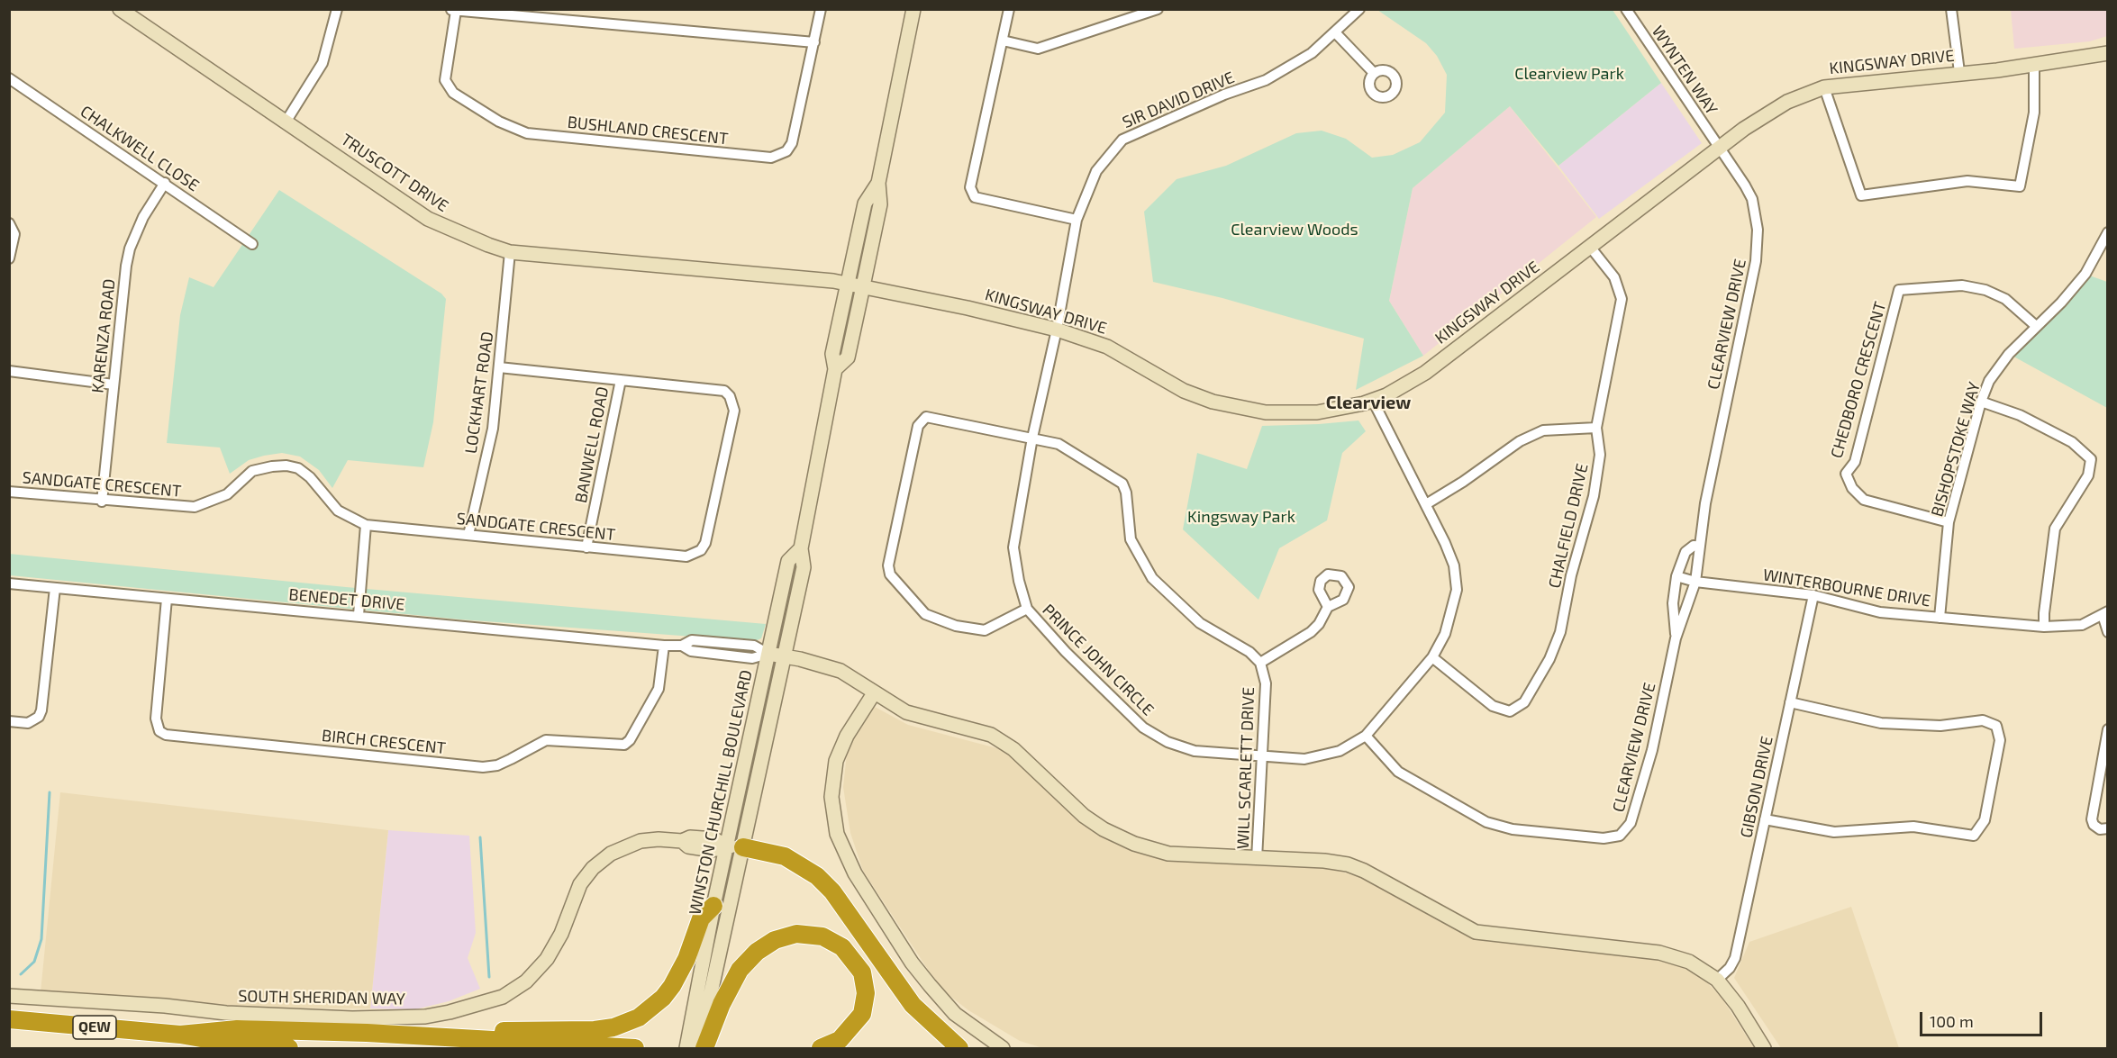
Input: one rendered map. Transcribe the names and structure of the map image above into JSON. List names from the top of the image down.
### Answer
{
  "streets": {
    "highway": ["QEW"],
    "street": [
      "KINGSWAY DRIVE",
      "WYNTEN WAY",
      "SIR DAVID DRIVE",
      "BUSHLAND CRESCENT",
      "CHALKWELL CLOSE",
      "TRUSCOTT DRIVE",
      "CLEARVIEW DRIVE",
      "KARENZA ROAD",
      "CHEDBORO CRESCENT",
      "LOCKHART ROAD",
      "BANWELL ROAD",
      "BISHOPSTOKE WAY",
      "SANDGATE CRESCENT",
      "CHALFIELD DRIVE",
      "WINTERBOURNE DRIVE",
      "BENEDET DRIVE",
      "PRINCE JOHN CIRCLE",
      "BIRCH CRESCENT",
      "WILL SCARLETT DRIVE",
      "GIBSON DRIVE",
      "WINSTON CHURCHILL BOULEVARD",
      "SOUTH SHERIDAN WAY"
    ]
  },
  "crossings": [
    ["KINGSWAY DRIVE", "WYNTEN WAY"],
    ["KINGSWAY DRIVE", "SIR DAVID DRIVE"],
    ["KINGSWAY DRIVE", "TRUSCOTT DRIVE"],
    ["KINGSWAY DRIVE", "CLEARVIEW DRIVE"],
    ["KINGSWAY DRIVE", "CHALFIELD DRIVE"],
    ["KINGSWAY DRIVE", "PRINCE JOHN CIRCLE"],
    ["KINGSWAY DRIVE", "WINSTON CHURCHILL BOULEVARD"],
    ["WYNTEN WAY", "CLEARVIEW DRIVE"],
    ["SIR DAVID DRIVE", "PRINCE JOHN CIRCLE"],
    ["CHALKWELL CLOSE", "KARENZA ROAD"],
    ["TRUSCOTT DRIVE", "LOCKHART ROAD"],
    ["TRUSCOTT DRIVE", "WINSTON CHURCHILL BOULEVARD"],
    ["CLEARVIEW DRIVE", "WINTERBOURNE DRIVE"],
    ["CLEARVIEW DRIVE", "PRINCE JOHN CIRCLE"],
    ["KARENZA ROAD", "SANDGATE CRESCENT"],
    ["CHEDBORO CRESCENT", "BISHOPSTOKE WAY"],
    ["LOCKHART ROAD", "SANDGATE CRESCENT"],
    ["BANWELL ROAD", "SANDGATE CRESCENT"],
    ["BISHOPSTOKE WAY", "WINTERBOURNE DRIVE"],
    ["CHALFIELD DRIVE", "PRINCE JOHN CIRCLE"],
    ["WINTERBOURNE DRIVE", "GIBSON DRIVE"],
    ["BENEDET DRIVE", "BIRCH CRESCENT"],
    ["BENEDET DRIVE", "WINSTON CHURCHILL BOULEVARD"],
    ["PRINCE JOHN CIRCLE", "WILL SCARLETT DRIVE"],
    ["WINSTON CHURCHILL BOULEVARD", "SOUTH SHERIDAN WAY"]
  ],
  "districts": ["Clearview"],
  "parks": ["Clearview Park", "Clearview Woods", "Kingsway Park"],
  "scale_bar": "100 m"
}
